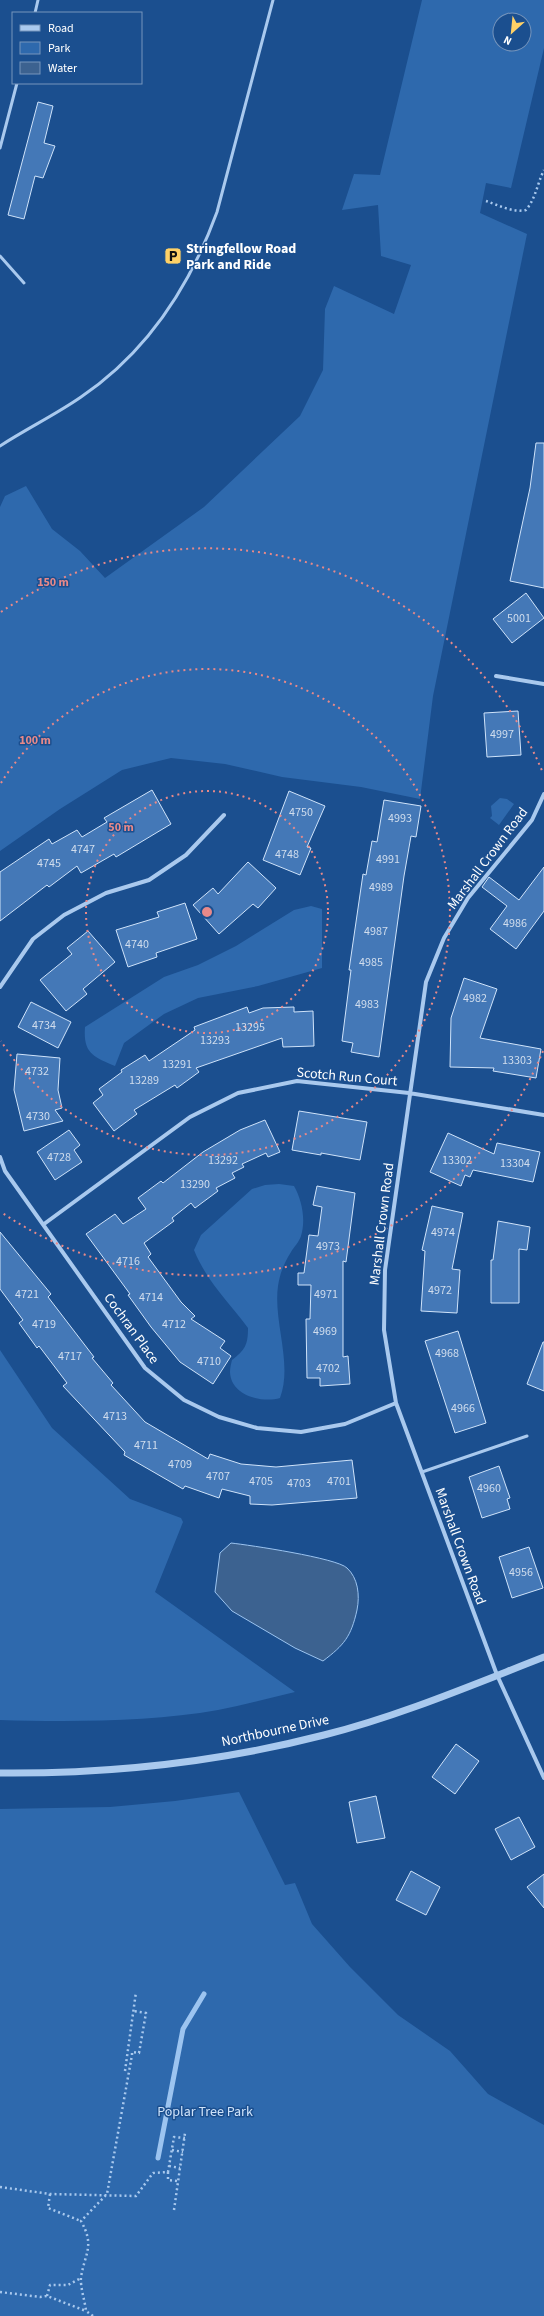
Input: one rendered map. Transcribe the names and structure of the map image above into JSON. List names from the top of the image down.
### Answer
{
  "streets": {
    "street": [
      "Marshall Crown Road",
      "Scotch Run Court",
      "Cochran Place",
      "Northbourne Drive"
    ]
  },
  "crossings": [
    ["Marshall Crown Road", "Scotch Run Court"],
    ["Marshall Crown Road", "Cochran Place"],
    ["Marshall Crown Road", "Northbourne Drive"],
    ["Scotch Run Court", "Cochran Place"]
  ],
  "parks": ["Poplar Tree Park"],
  "places": {
    "parking": ["Stringfellow Road Park and Ride"]
  },
  "house_numbers": [
    "5001",
    "4997",
    "4750",
    "4993",
    "4747",
    "4748",
    "4991",
    "4745",
    "4989",
    "4986",
    "4987",
    "4740",
    "4985",
    "4982",
    "4983",
    "4734",
    "13295",
    "13293",
    "13303",
    "13291",
    "4732",
    "13289",
    "4730",
    "4728",
    "13292",
    "13302",
    "13304",
    "13290",
    "4974",
    "4973",
    "4716",
    "4972",
    "4721",
    "4971",
    "4714",
    "4719",
    "4712",
    "4969",
    "4968",
    "4717",
    "4710",
    "4702",
    "4966",
    "4713",
    "4711",
    "4709",
    "4707",
    "4705",
    "4701",
    "4703",
    "4960",
    "4956"
  ],
  "legend": ["Road", "Park", "Water"],
  "north": "bottom left",
  "rings": ["150 m", "100 m", "50 m"]
}
